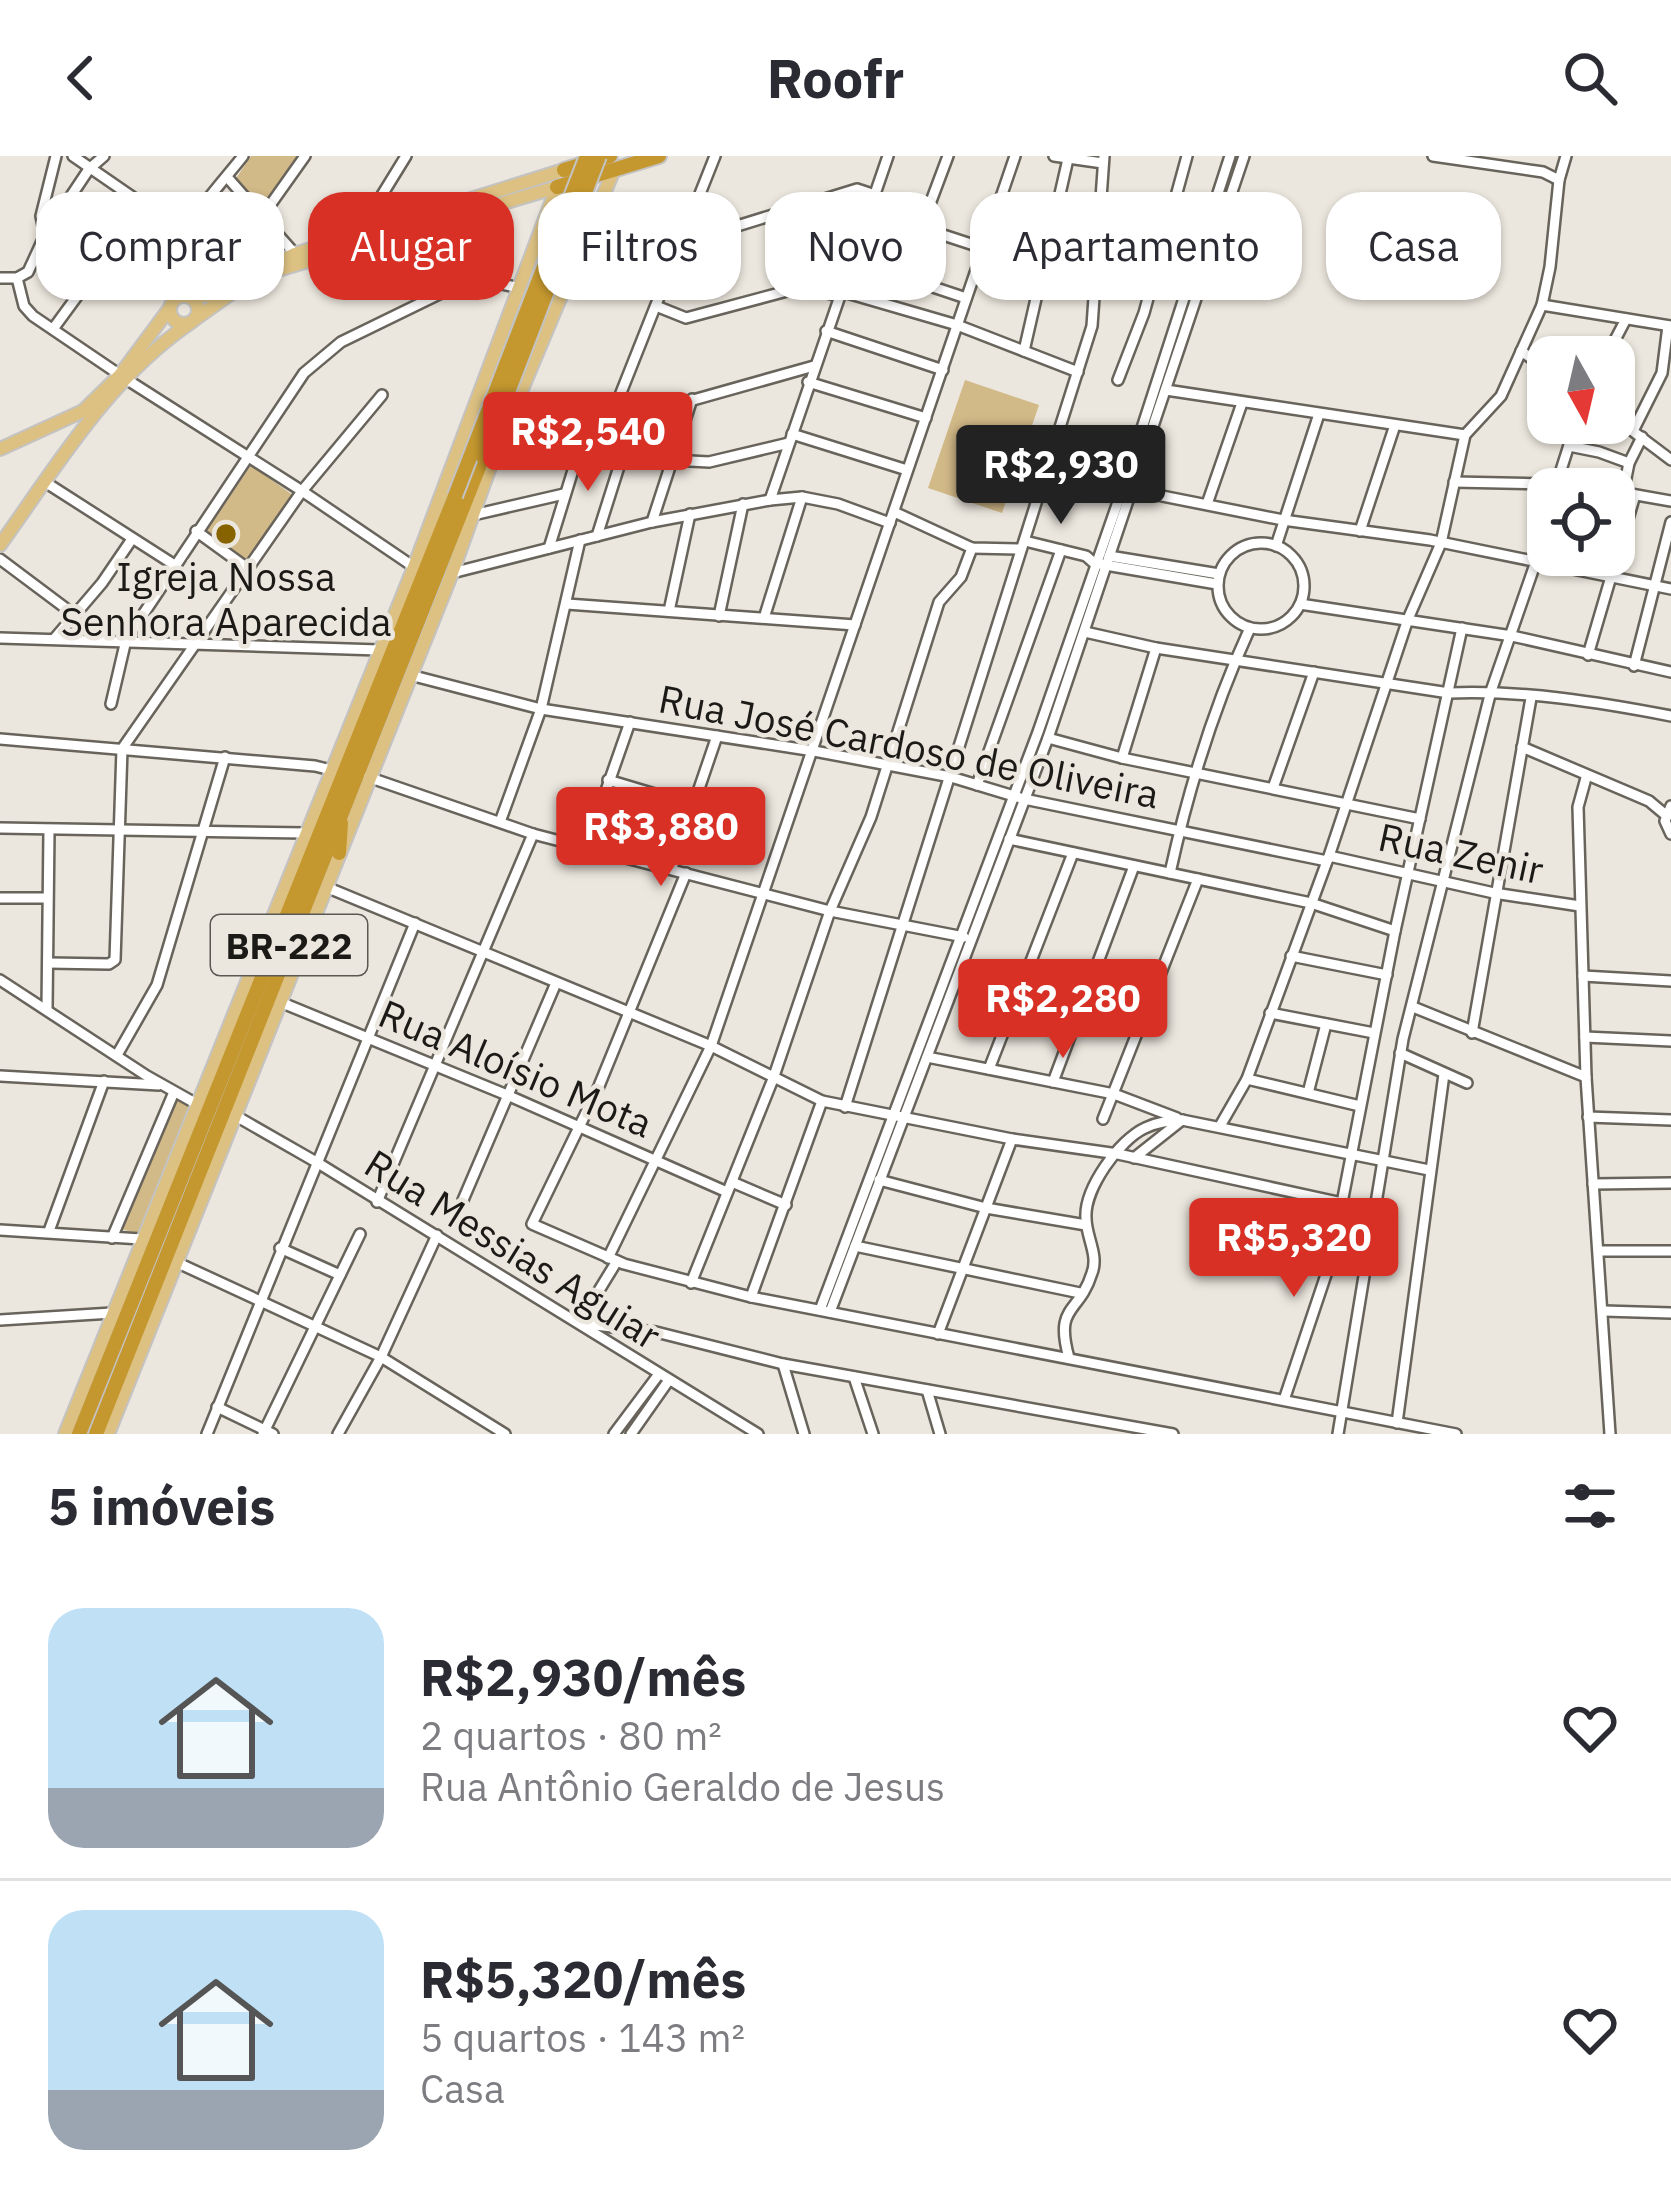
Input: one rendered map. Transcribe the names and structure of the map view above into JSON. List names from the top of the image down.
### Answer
{
  "streets": {
    "highway": ["BR-222"],
    "street": [
      "Rua José Cardoso de Oliveira",
      "Rua Zenir",
      "Rua Aloísio Mota",
      "Rua Messias Aguiar"
    ]
  },
  "crossings": [
    ["Rua José Cardoso de Oliveira", "Rua Zenir"]
  ],
  "places": ["Igreja Nossa Senhora Aparecida"],
  "north": "bottom",
  "page": {
    "header": "Roofr",
    "chip": [
      "Comprar",
      "Alugar",
      "Filtros",
      "Novo",
      "Apartamento",
      "Casa"
    ],
    "price": [
      "R$2,540",
      "R$2,930",
      "R$3,880",
      "R$2,280",
      "R$5,320"
    ],
    "heading": "5 imóveis",
    "list": [
      {
        "name": "R$2,930/mês",
        "note": "2 quartos · 80 m² · Rua Antônio Geraldo de Jesus"
      },
      {
        "name": "R$5,320/mês",
        "note": "5 quartos · 143 m² · Casa"
      }
    ]
  }
}
